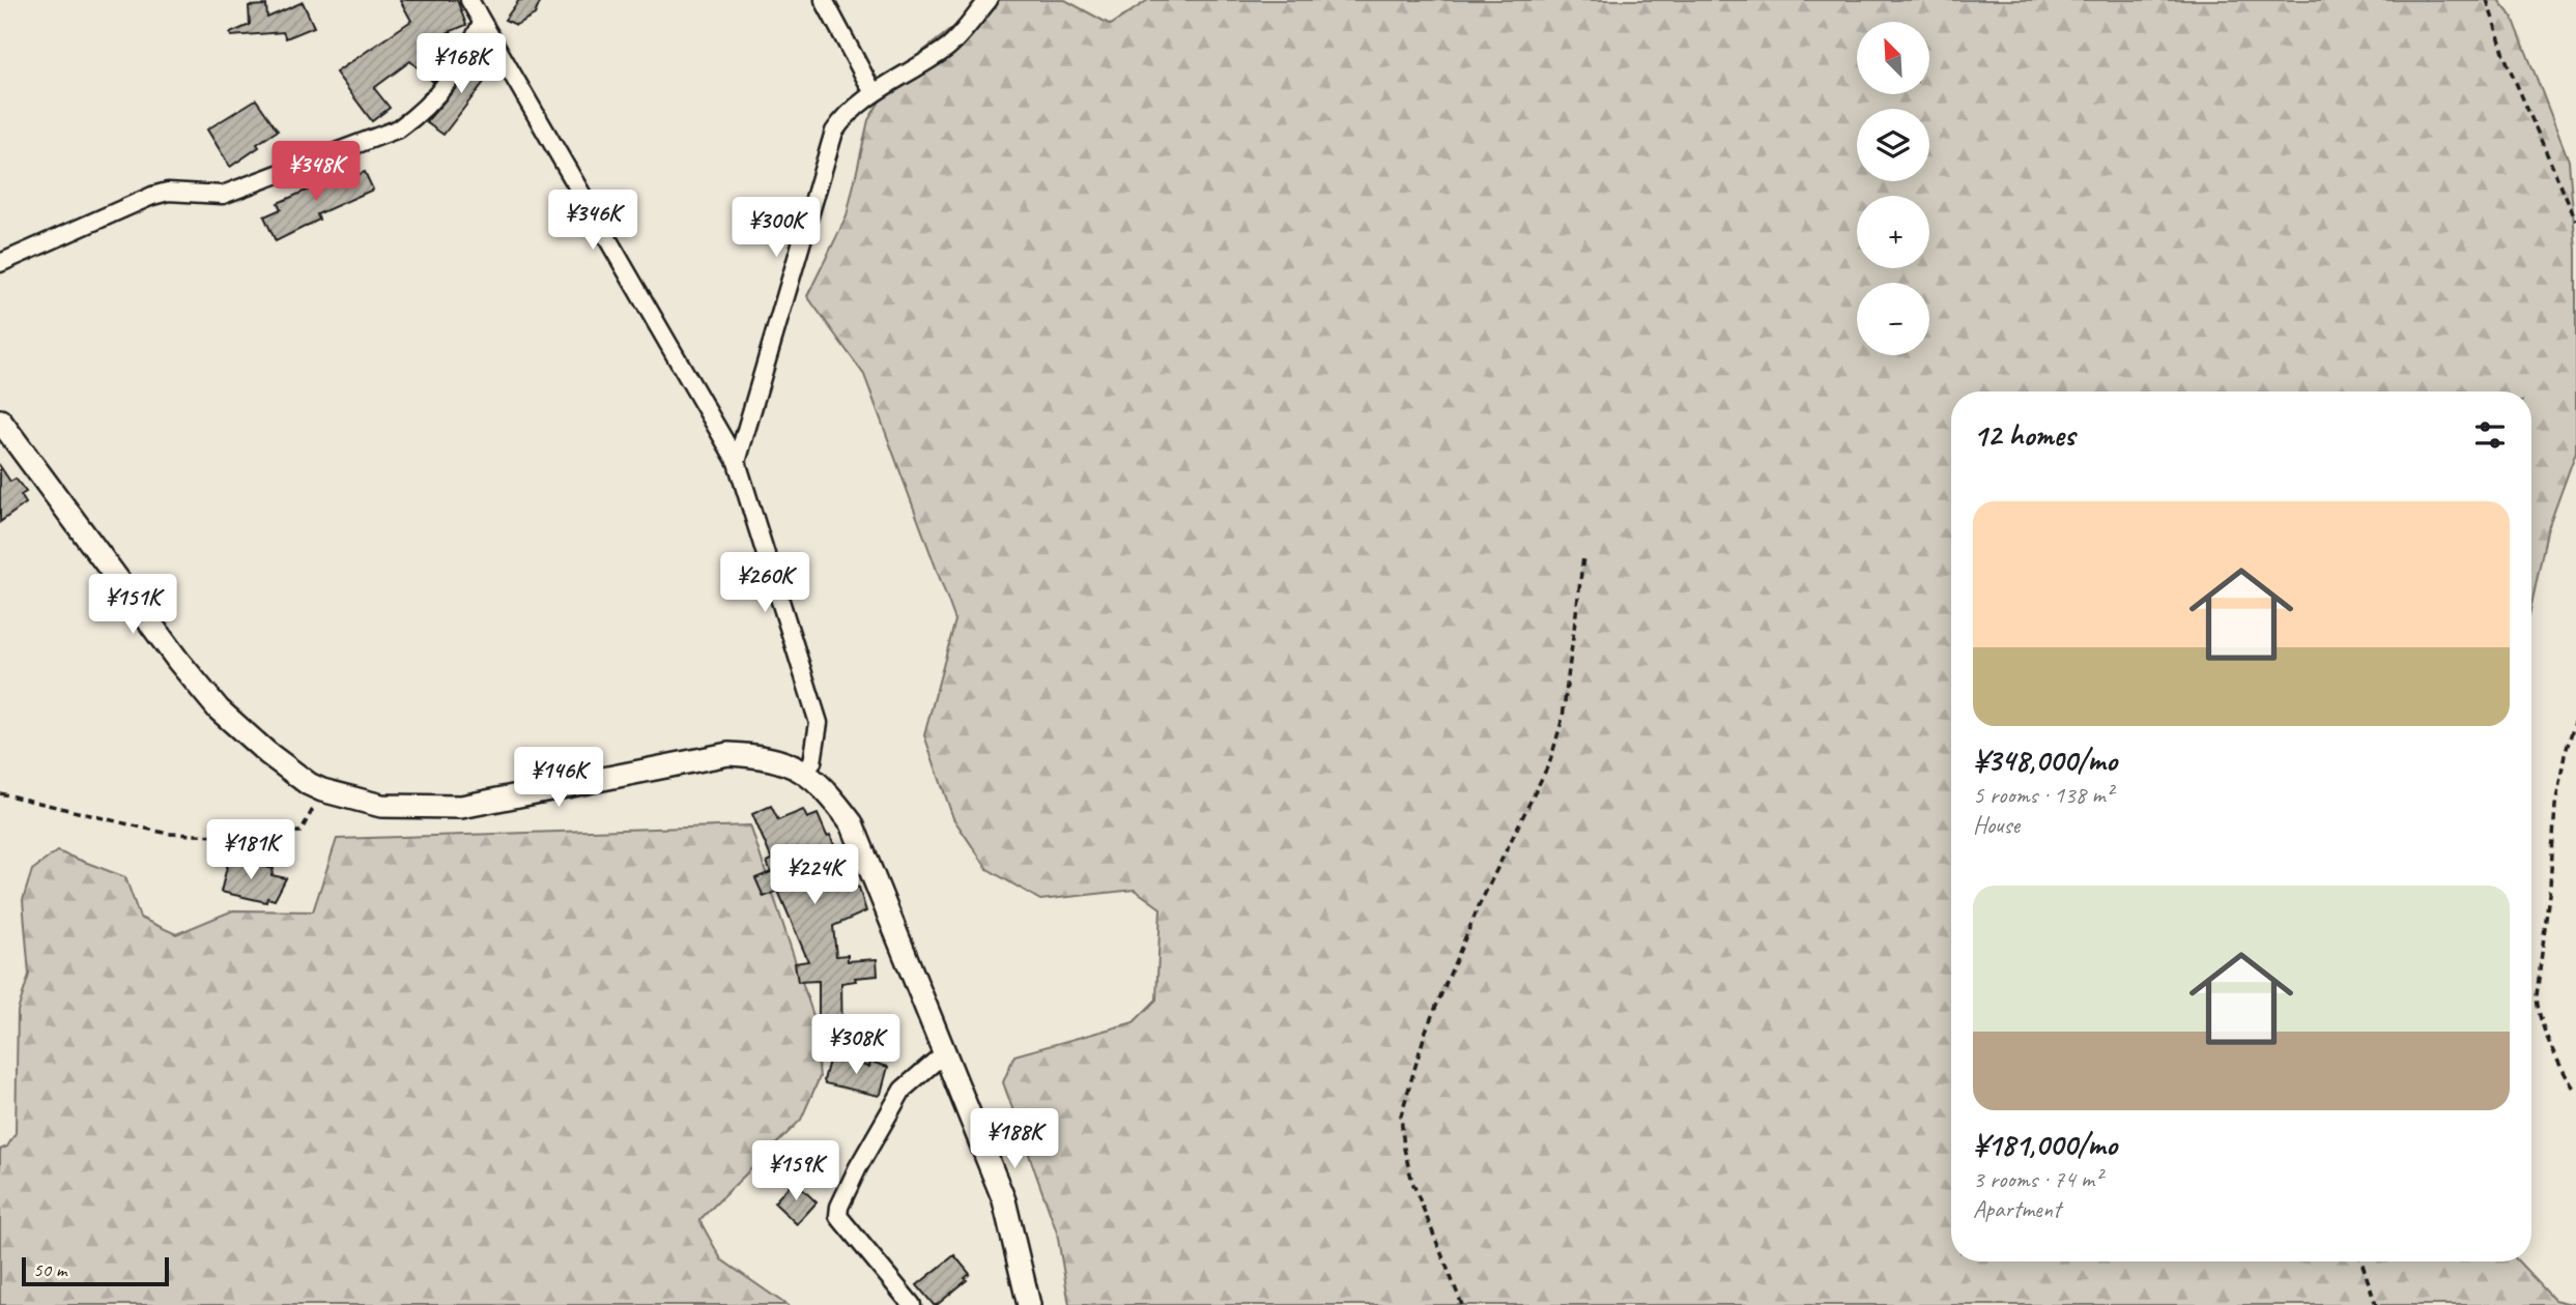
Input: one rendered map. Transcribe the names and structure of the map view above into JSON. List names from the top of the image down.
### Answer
{
  "scale_bar": "50 m",
  "north": "top left",
  "page": {
    "map_buttons": ["+", "−"],
    "price": [
      "¥168K",
      "¥348K",
      "¥346K",
      "¥300K",
      "¥260K",
      "¥151K",
      "¥146K",
      "¥181K",
      "¥224K",
      "¥308K",
      "¥188K",
      "¥159K"
    ],
    "heading": "12 homes",
    "list": [
      {
        "name": "¥348,000/mo",
        "note": "5 rooms · 138 m² · House"
      },
      {
        "name": "¥181,000/mo",
        "note": "3 rooms · 74 m² · Apartment"
      }
    ],
    "scale": "50 m"
  }
}
